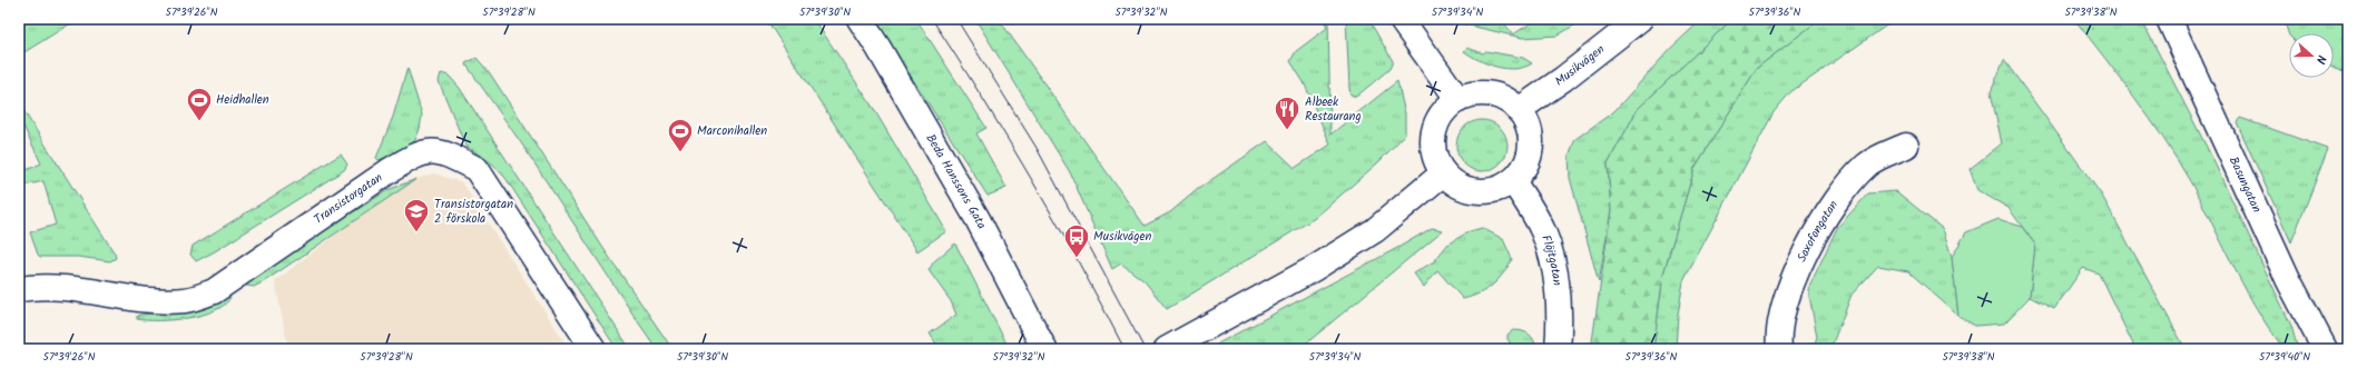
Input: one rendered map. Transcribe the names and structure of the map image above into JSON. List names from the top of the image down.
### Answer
{
  "streets": {
    "street": [
      "Musikvägen",
      "Beda Hanssons Gata",
      "Basungatan",
      "Transistorgatan",
      "Saxofongatan",
      "Flöjtgatan"
    ]
  },
  "crossings": [
    ["Musikvägen", "Flöjtgatan"]
  ],
  "places": {
    "sports": ["Heidhallen", "Marconihallen"],
    "restaurant": ["Albeek Restaurang"],
    "school or university": ["Transistorgatan 2 förskola"],
    "bus stop": ["Musikvägen"]
  },
  "north": "right",
  "coordinates": [
    "57°39'26\"N",
    "57°39'28\"N",
    "57°39'30\"N",
    "57°39'32\"N",
    "57°39'34\"N",
    "57°39'36\"N",
    "57°39'38\"N",
    "57°39'40\"N"
  ]
}
